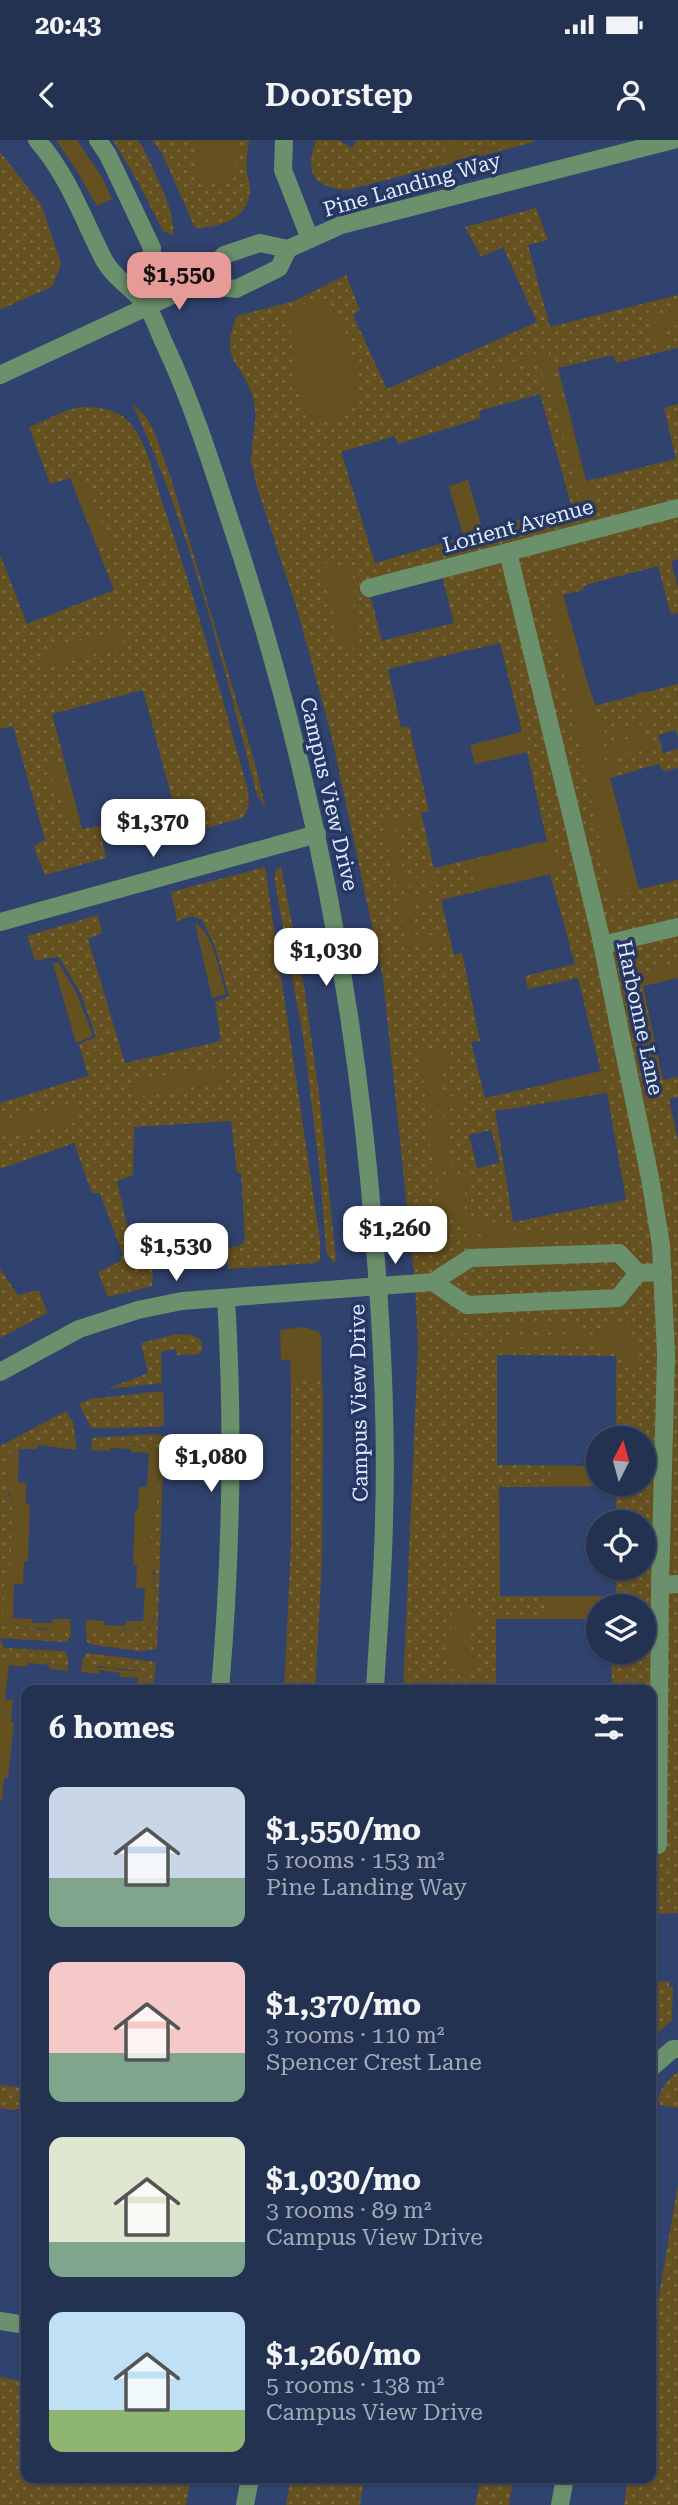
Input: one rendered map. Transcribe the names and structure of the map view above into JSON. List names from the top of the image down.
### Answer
{
  "streets": {
    "street": [
      "Pine Landing Way",
      "Lorient Avenue",
      "Campus View Drive",
      "Harbonne Lane"
    ]
  },
  "crossings": [
    ["Lorient Avenue", "Harbonne Lane"]
  ],
  "north": "top",
  "page": {
    "status": "20:43",
    "header": "Doorstep",
    "price": [
      "$1,550",
      "$1,370",
      "$1,030",
      "$1,260",
      "$1,530",
      "$1,080"
    ],
    "heading": "6 homes",
    "list": [
      {
        "name": "$1,550/mo",
        "note": "5 rooms · 153 m² · Pine Landing Way"
      },
      {
        "name": "$1,370/mo",
        "note": "3 rooms · 110 m² · Spencer Crest Lane"
      },
      {
        "name": "$1,030/mo",
        "note": "3 rooms · 89 m² · Campus View Drive"
      },
      {
        "name": "$1,260/mo",
        "note": "5 rooms · 138 m² · Campus View Drive"
      }
    ]
  }
}
